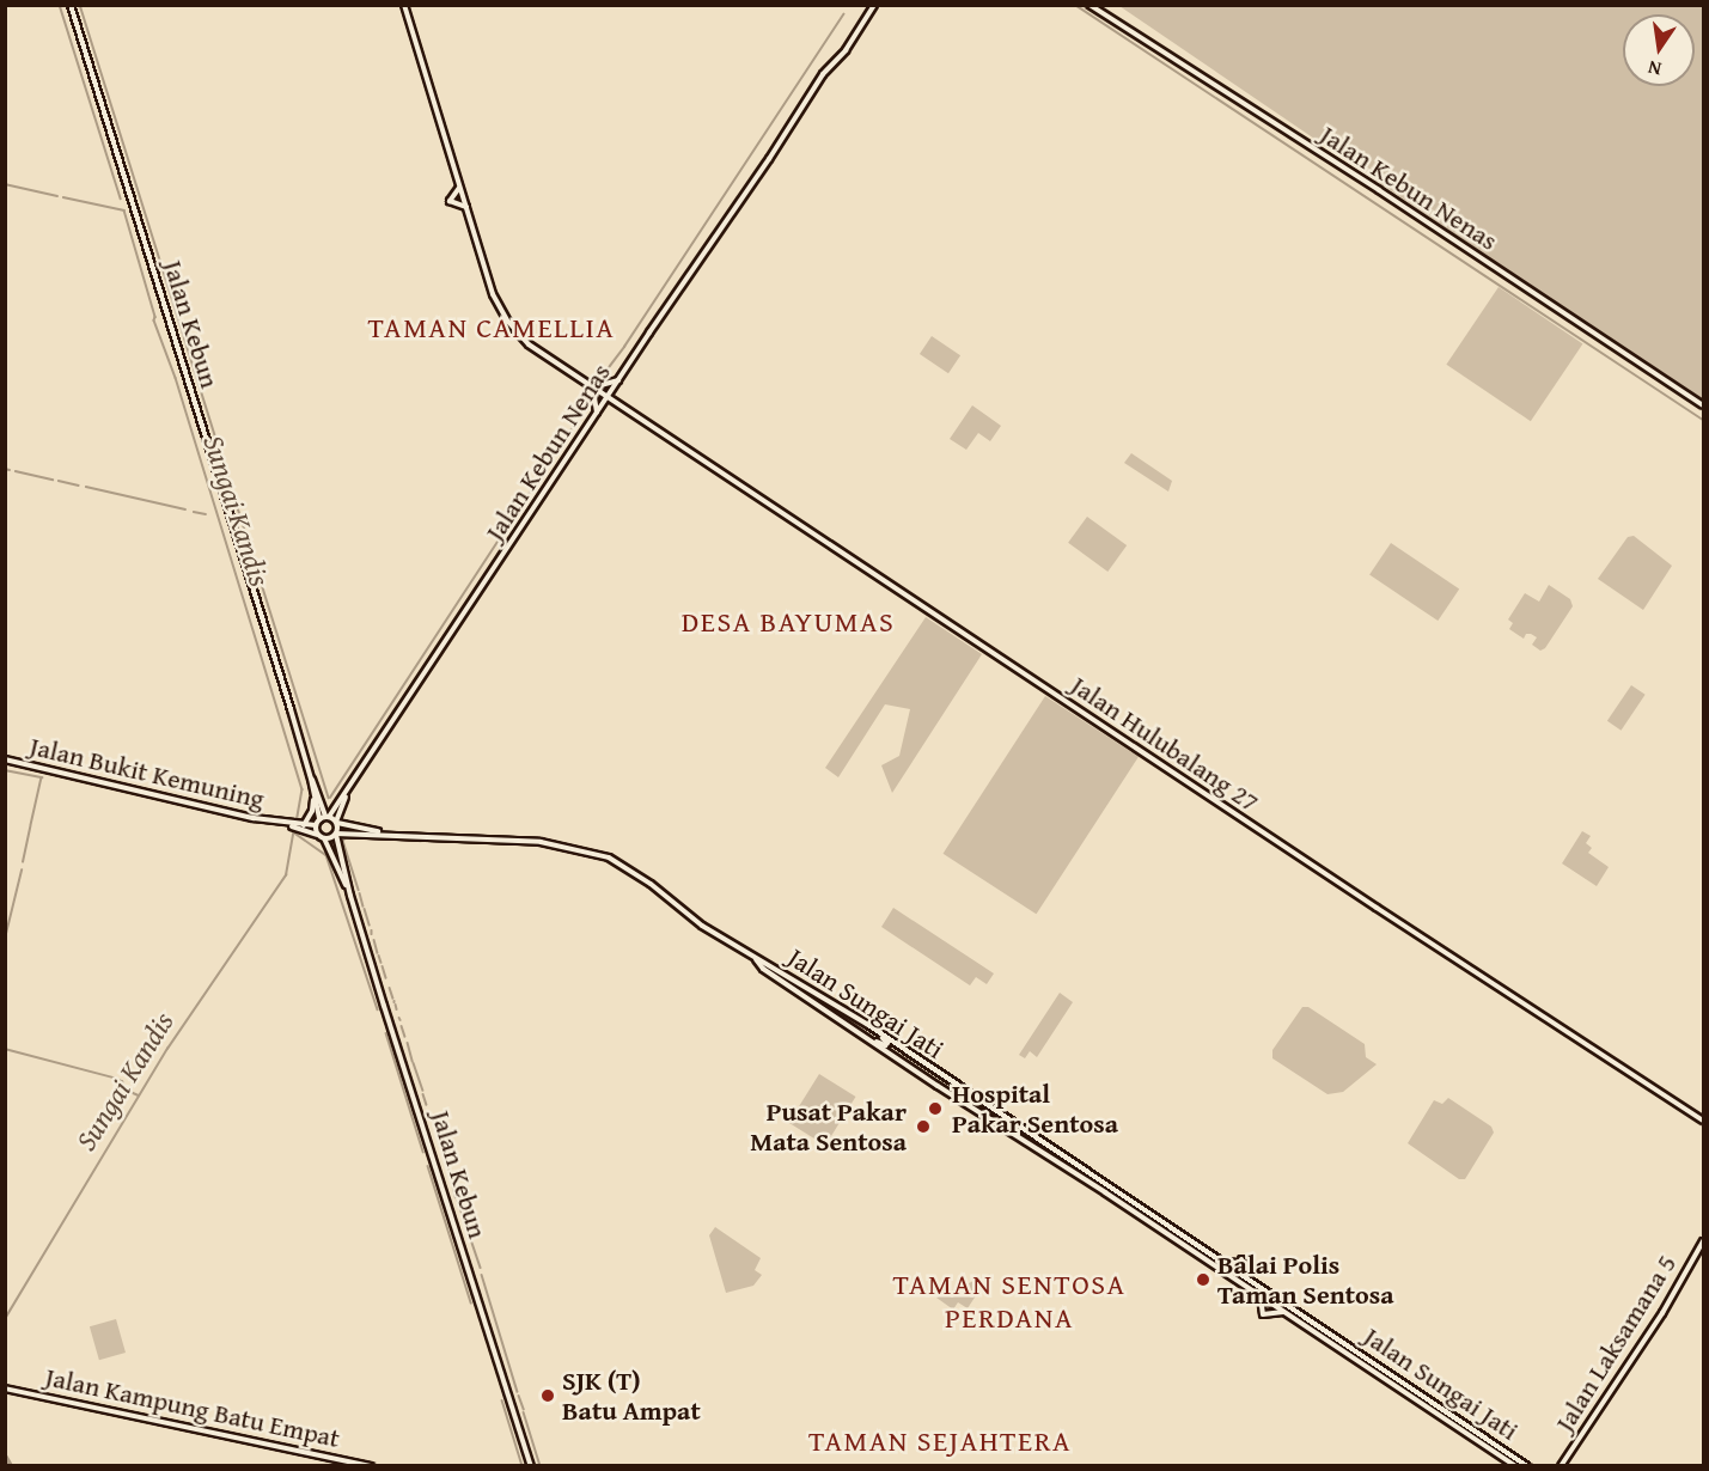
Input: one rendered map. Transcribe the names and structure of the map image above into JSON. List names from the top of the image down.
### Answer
{
  "streets": {
    "main road": [
      "Jalan Kebun Nenas",
      "Jalan Kebun",
      "Jalan Hulubalang 27",
      "Jalan Bukit Kemuning",
      "Jalan Sungai Jati",
      "Jalan Laksamana 5",
      "Jalan Kampung Batu Empat"
    ]
  },
  "crossings": [
    ["Jalan Kebun Nenas", "Jalan Kebun"],
    ["Jalan Kebun Nenas", "Jalan Hulubalang 27"],
    ["Jalan Kebun", "Jalan Bukit Kemuning"],
    ["Jalan Kebun", "Jalan Sungai Jati"],
    ["Jalan Bukit Kemuning", "Jalan Sungai Jati"]
  ],
  "districts": [
    "TAMAN CAMELLIA",
    "DESA BAYUMAS",
    "TAMAN SENTOSA PERDANA",
    "TAMAN SEJAHTERA"
  ],
  "water": ["Sungai Kandis"],
  "places": [
    "Hospital Pakar Sentosa",
    "Pusat Pakar Mata Sentosa",
    "Balai Polis Taman Sentosa",
    "SJK (T) Batu Ampat"
  ],
  "north": "bottom"
}
